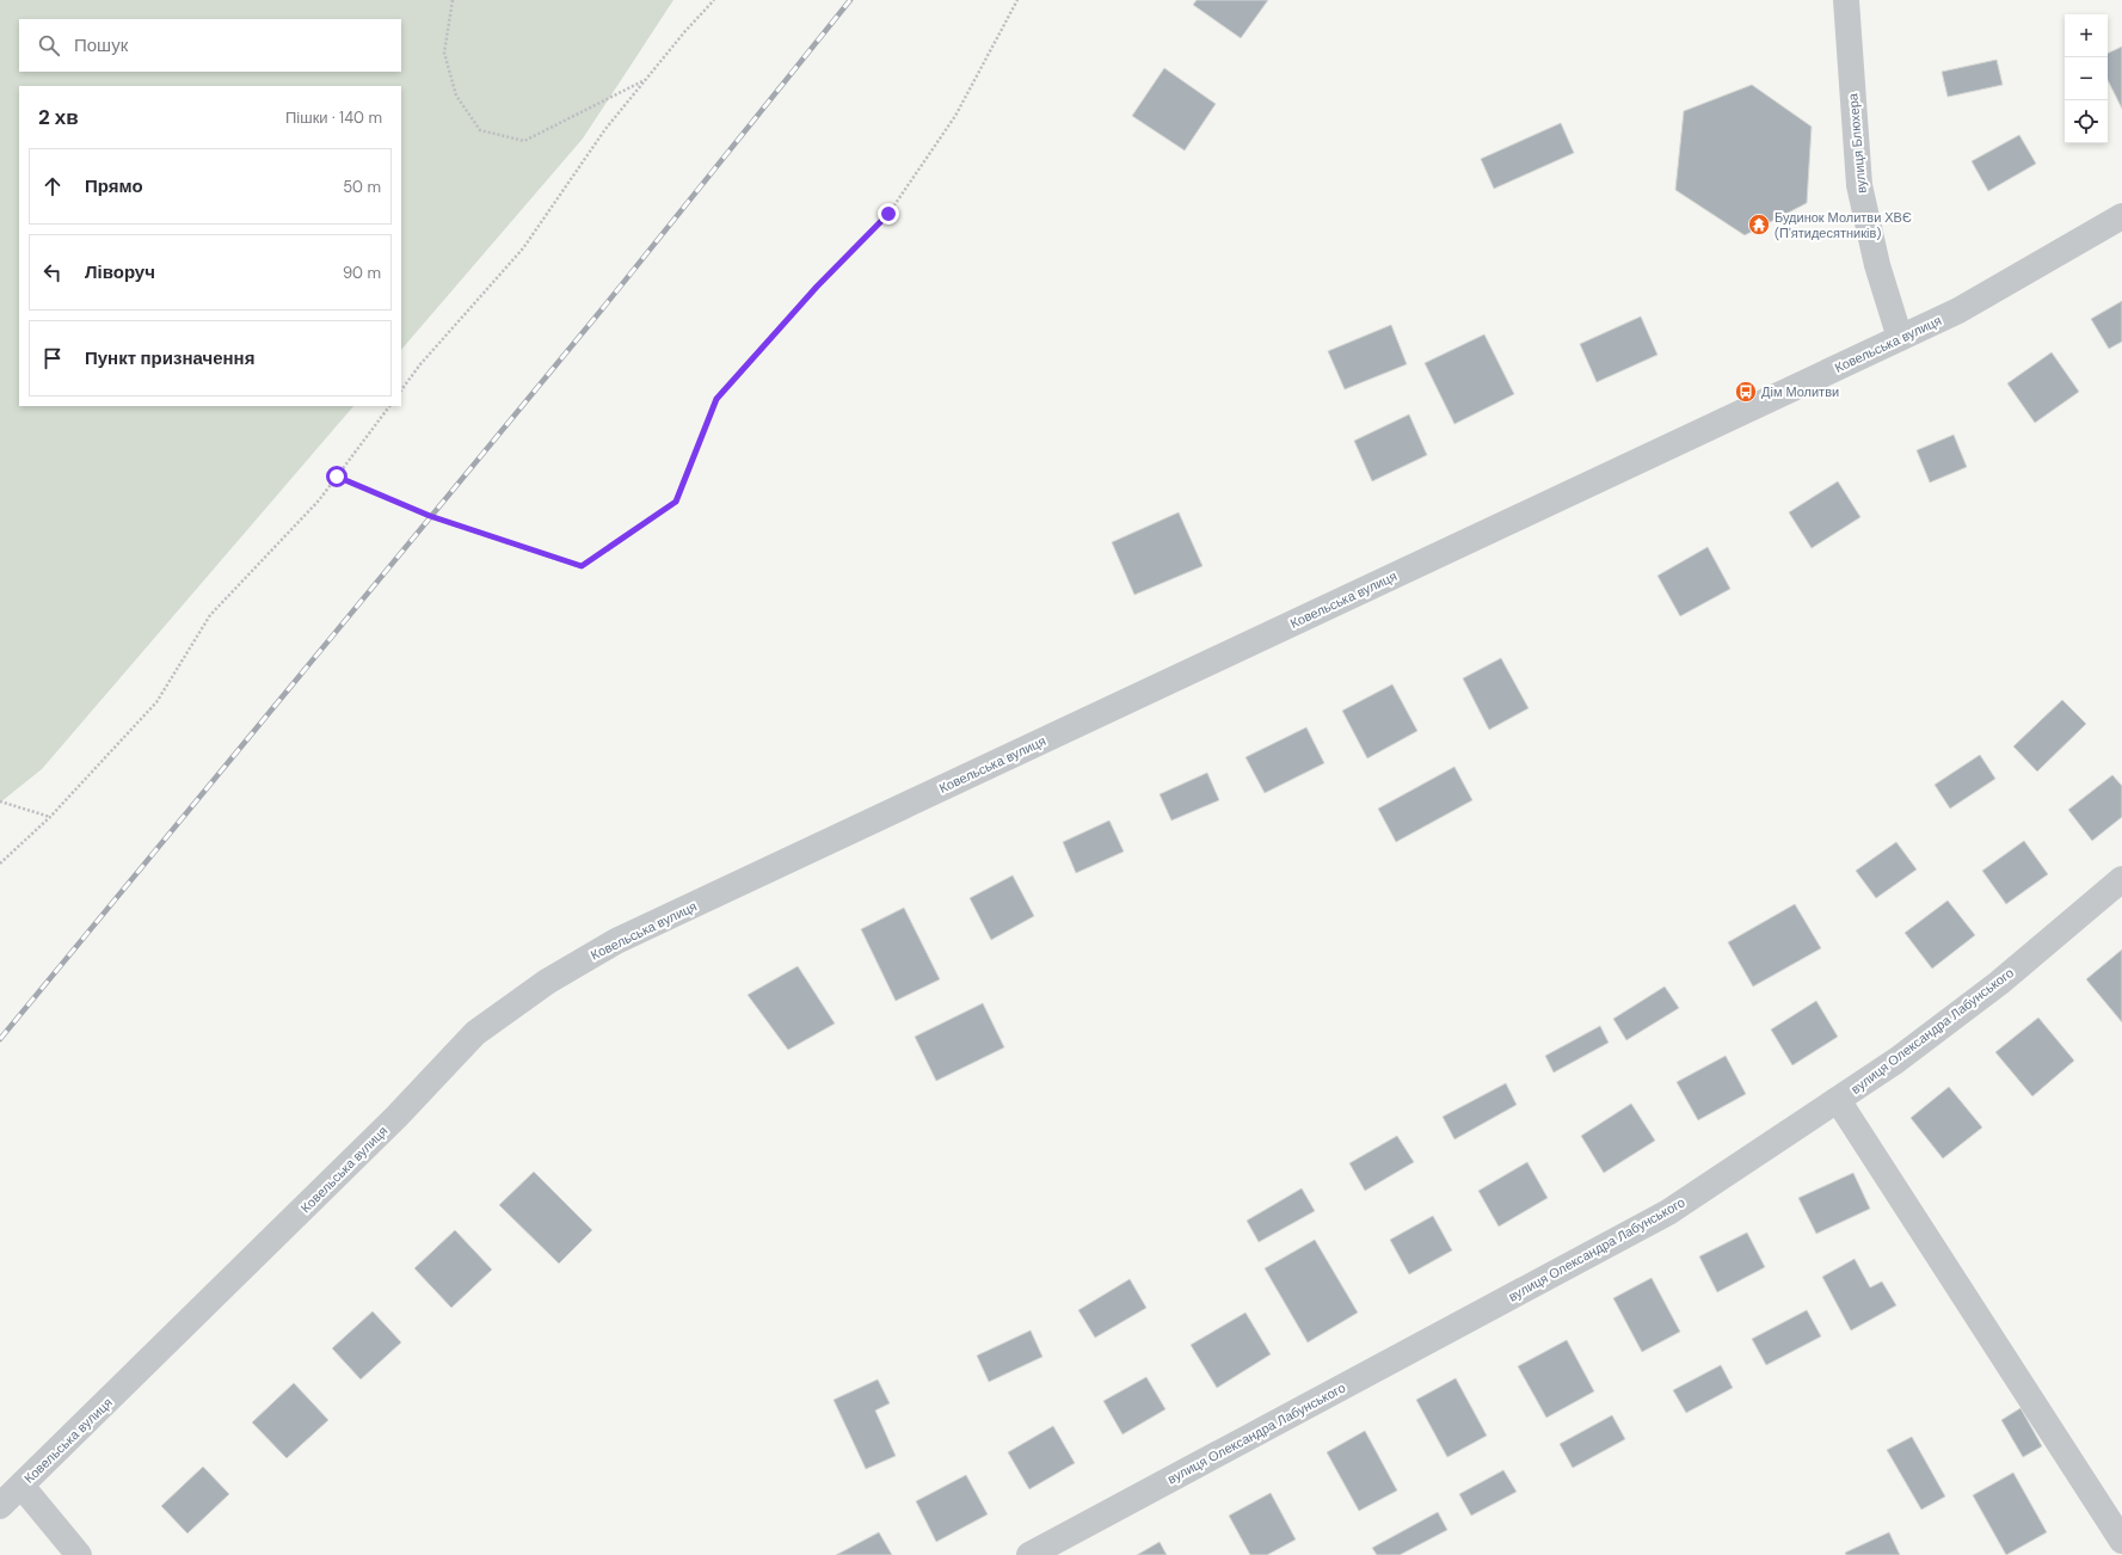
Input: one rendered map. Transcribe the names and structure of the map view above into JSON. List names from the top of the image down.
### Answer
{
  "streets": {
    "street": ["вулиця Блюхера", "Ковельська вулиця", "вулиця Олександра Лабунського"]
  },
  "crossings": [
    ["вулиця Блюхера", "Ковельська вулиця"]
  ],
  "places": {
    "temple": ["Будинок Молитви ХВЄ (П'ятидесятників)"],
    "bus stop": ["Дім Молитви"]
  },
  "page": {
    "map_buttons": ["+", "−"],
    "search": "Пошук",
    "heading": ["2 хв", "Пішки · 140 m"],
    "list": [
      ["Прямо", "50 m"],
      ["Ліворуч", "90 m"],
      "Пункт призначення"
    ]
  }
}
